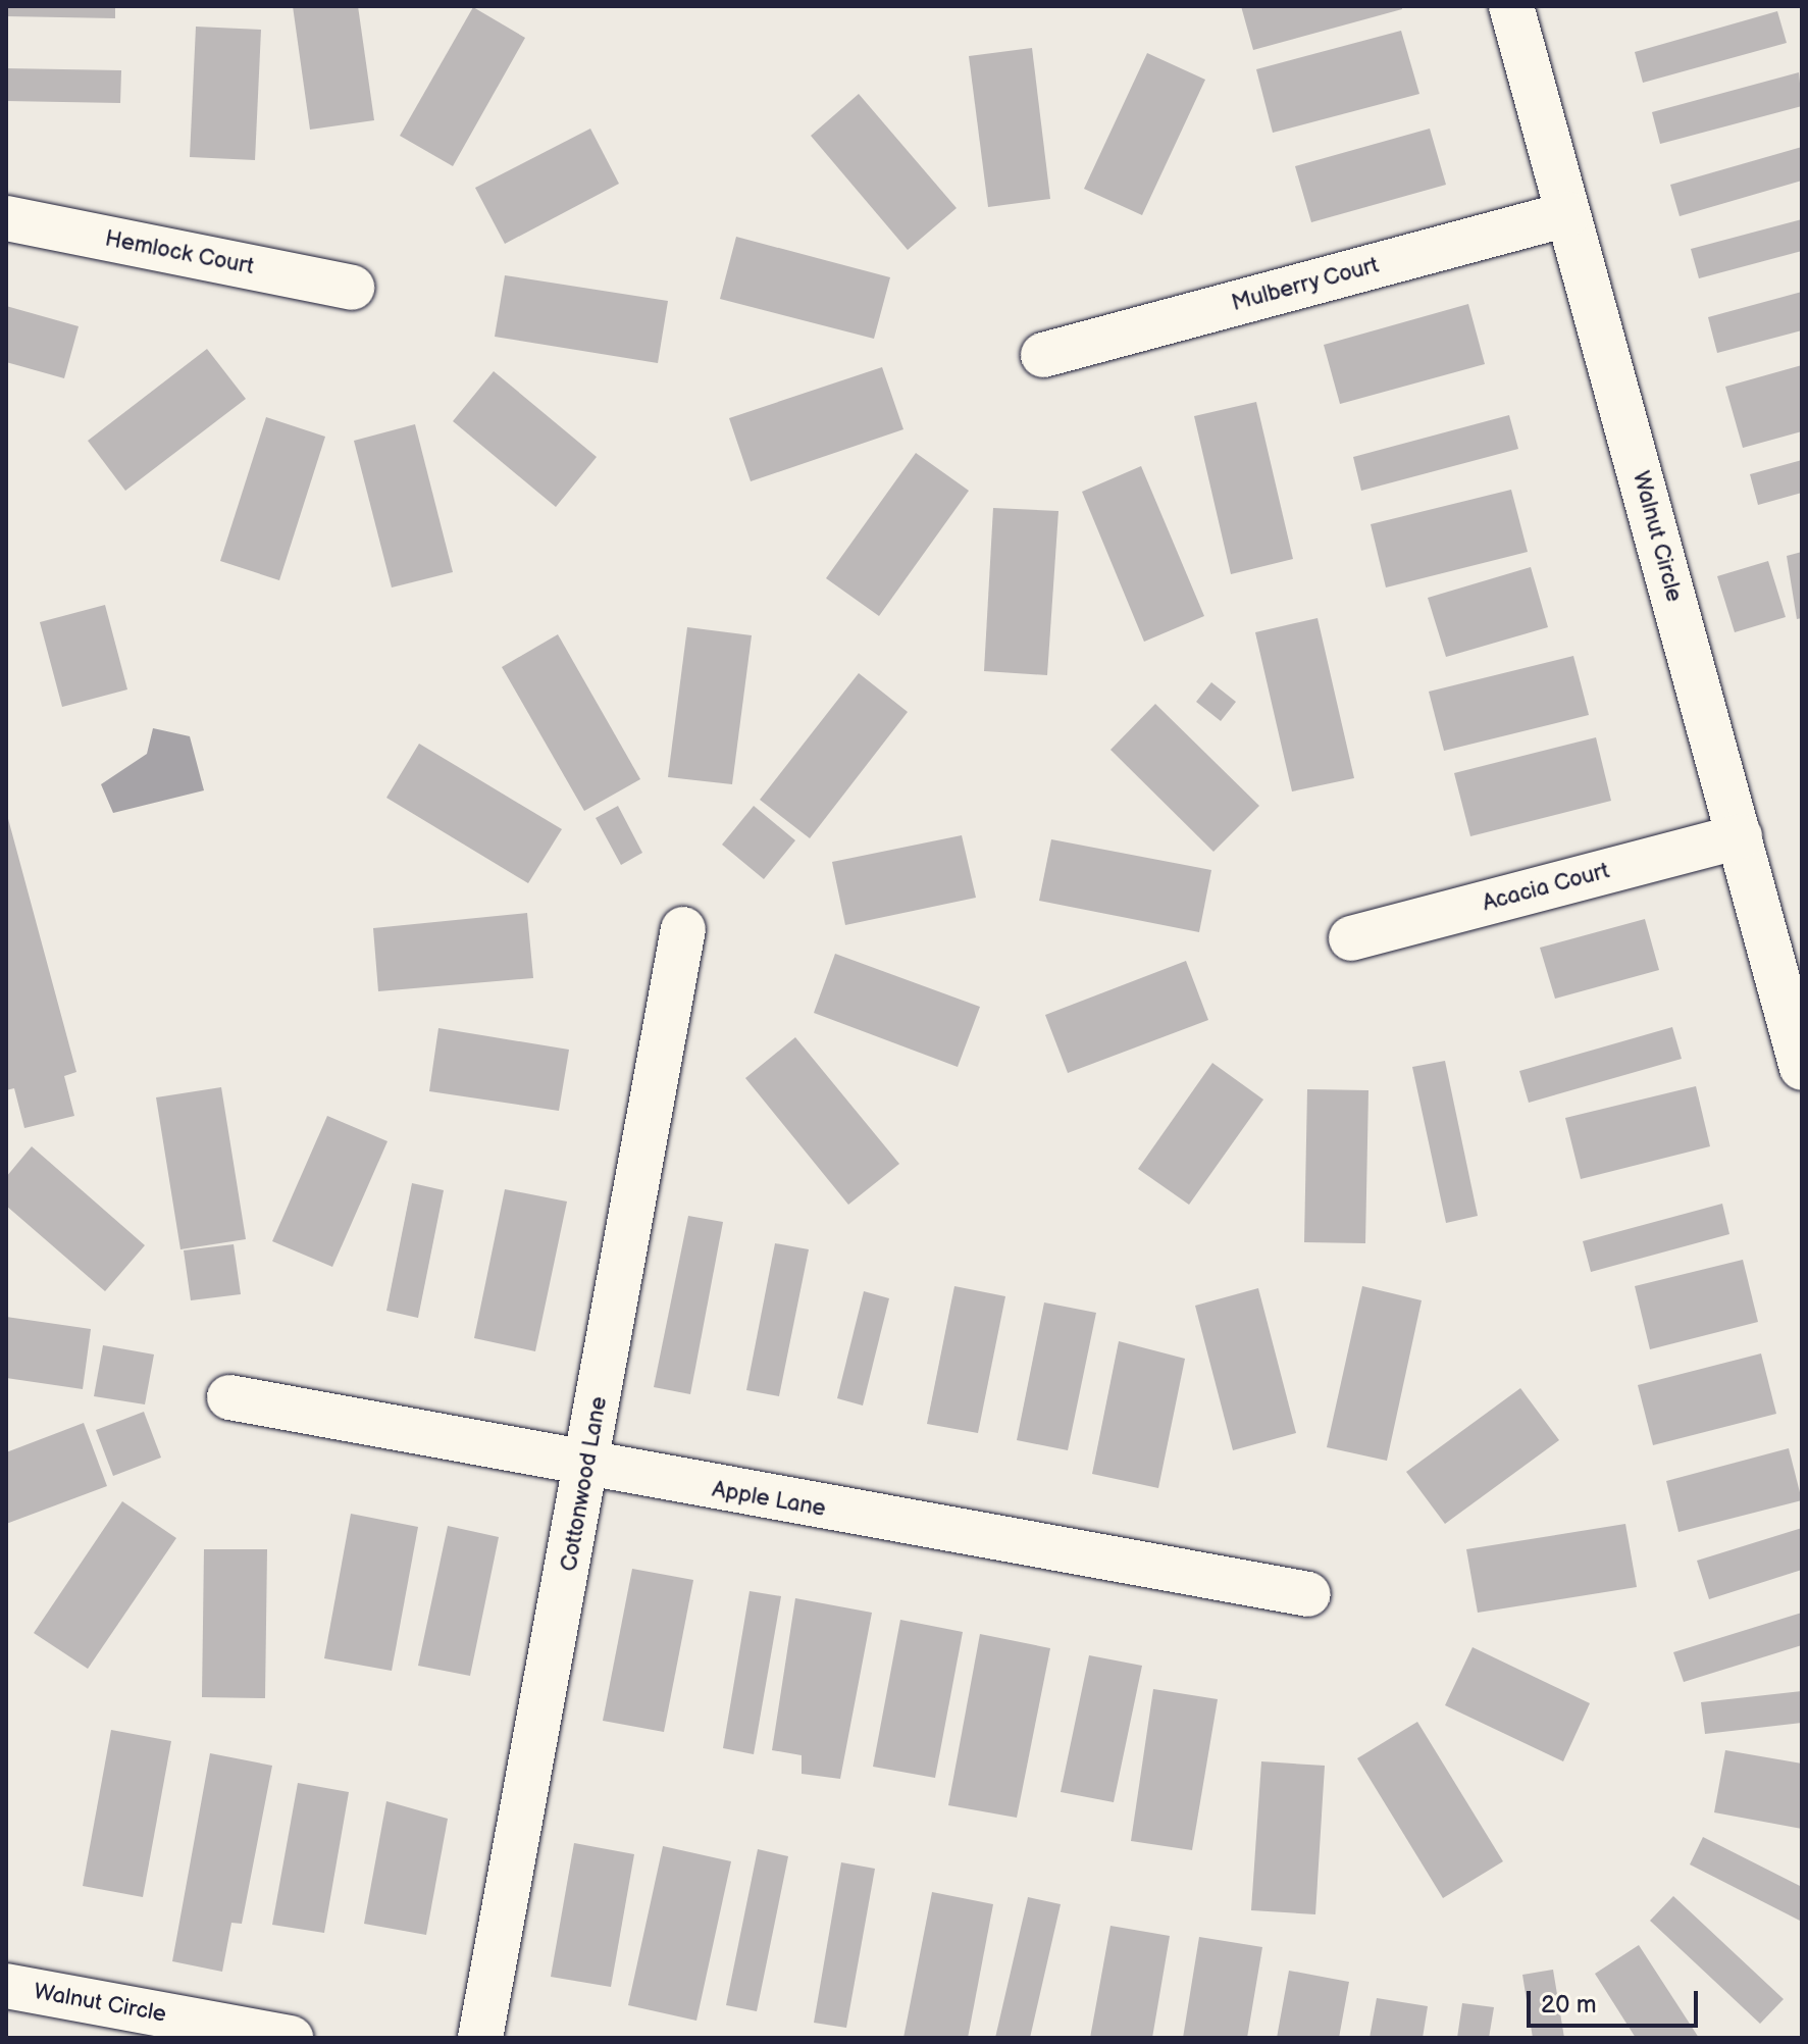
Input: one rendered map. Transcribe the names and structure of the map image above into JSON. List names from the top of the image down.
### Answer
{
  "streets": {
    "street": [
      "Hemlock Court",
      "Mulberry Court",
      "Walnut Circle",
      "Acacia Court",
      "Cottonwood Lane",
      "Apple Lane"
    ]
  },
  "crossings": [
    ["Mulberry Court", "Walnut Circle"],
    ["Walnut Circle", "Acacia Court"],
    ["Cottonwood Lane", "Apple Lane"]
  ],
  "scale_bar": "20 m"
}
